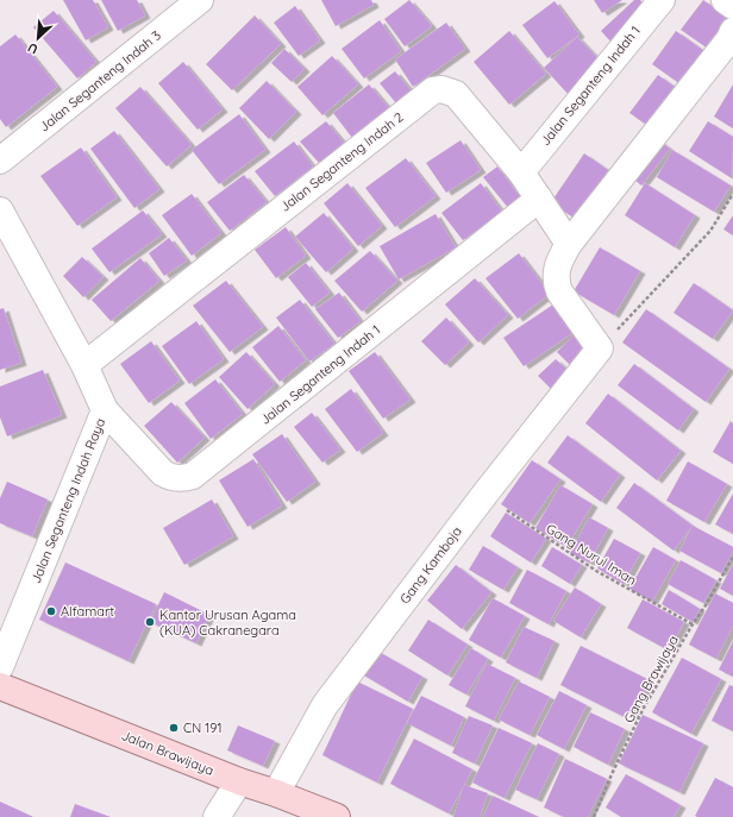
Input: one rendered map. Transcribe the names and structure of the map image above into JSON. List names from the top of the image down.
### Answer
{
  "streets": {
    "main road": ["Jalan Brawijaya"],
    "street": [
      "Jalan Seganteng Indah 3",
      "Jalan Seganteng Indah 1",
      "Jalan Seganteng Indah 2",
      "Jalan Seganteng Indah Raya",
      "Gang Kamboja"
    ],
    "path": ["Gang Nurul Iman", "Gang Brawijaya"]
  },
  "crossings": [
    ["Jalan Seganteng Indah 1", "Jalan Seganteng Indah 2"],
    ["Jalan Seganteng Indah 1", "Jalan Seganteng Indah Raya"],
    ["Jalan Seganteng Indah 2", "Jalan Seganteng Indah Raya"],
    ["Gang Nurul Iman", "Gang Kamboja"],
    ["Gang Nurul Iman", "Gang Brawijaya"],
    ["Gang Kamboja", "Jalan Brawijaya"]
  ],
  "places": ["Alfamart", "Kantor Urusan Agama (KUA) Cakranegara", "CN 191"],
  "north": "bottom left"
}
